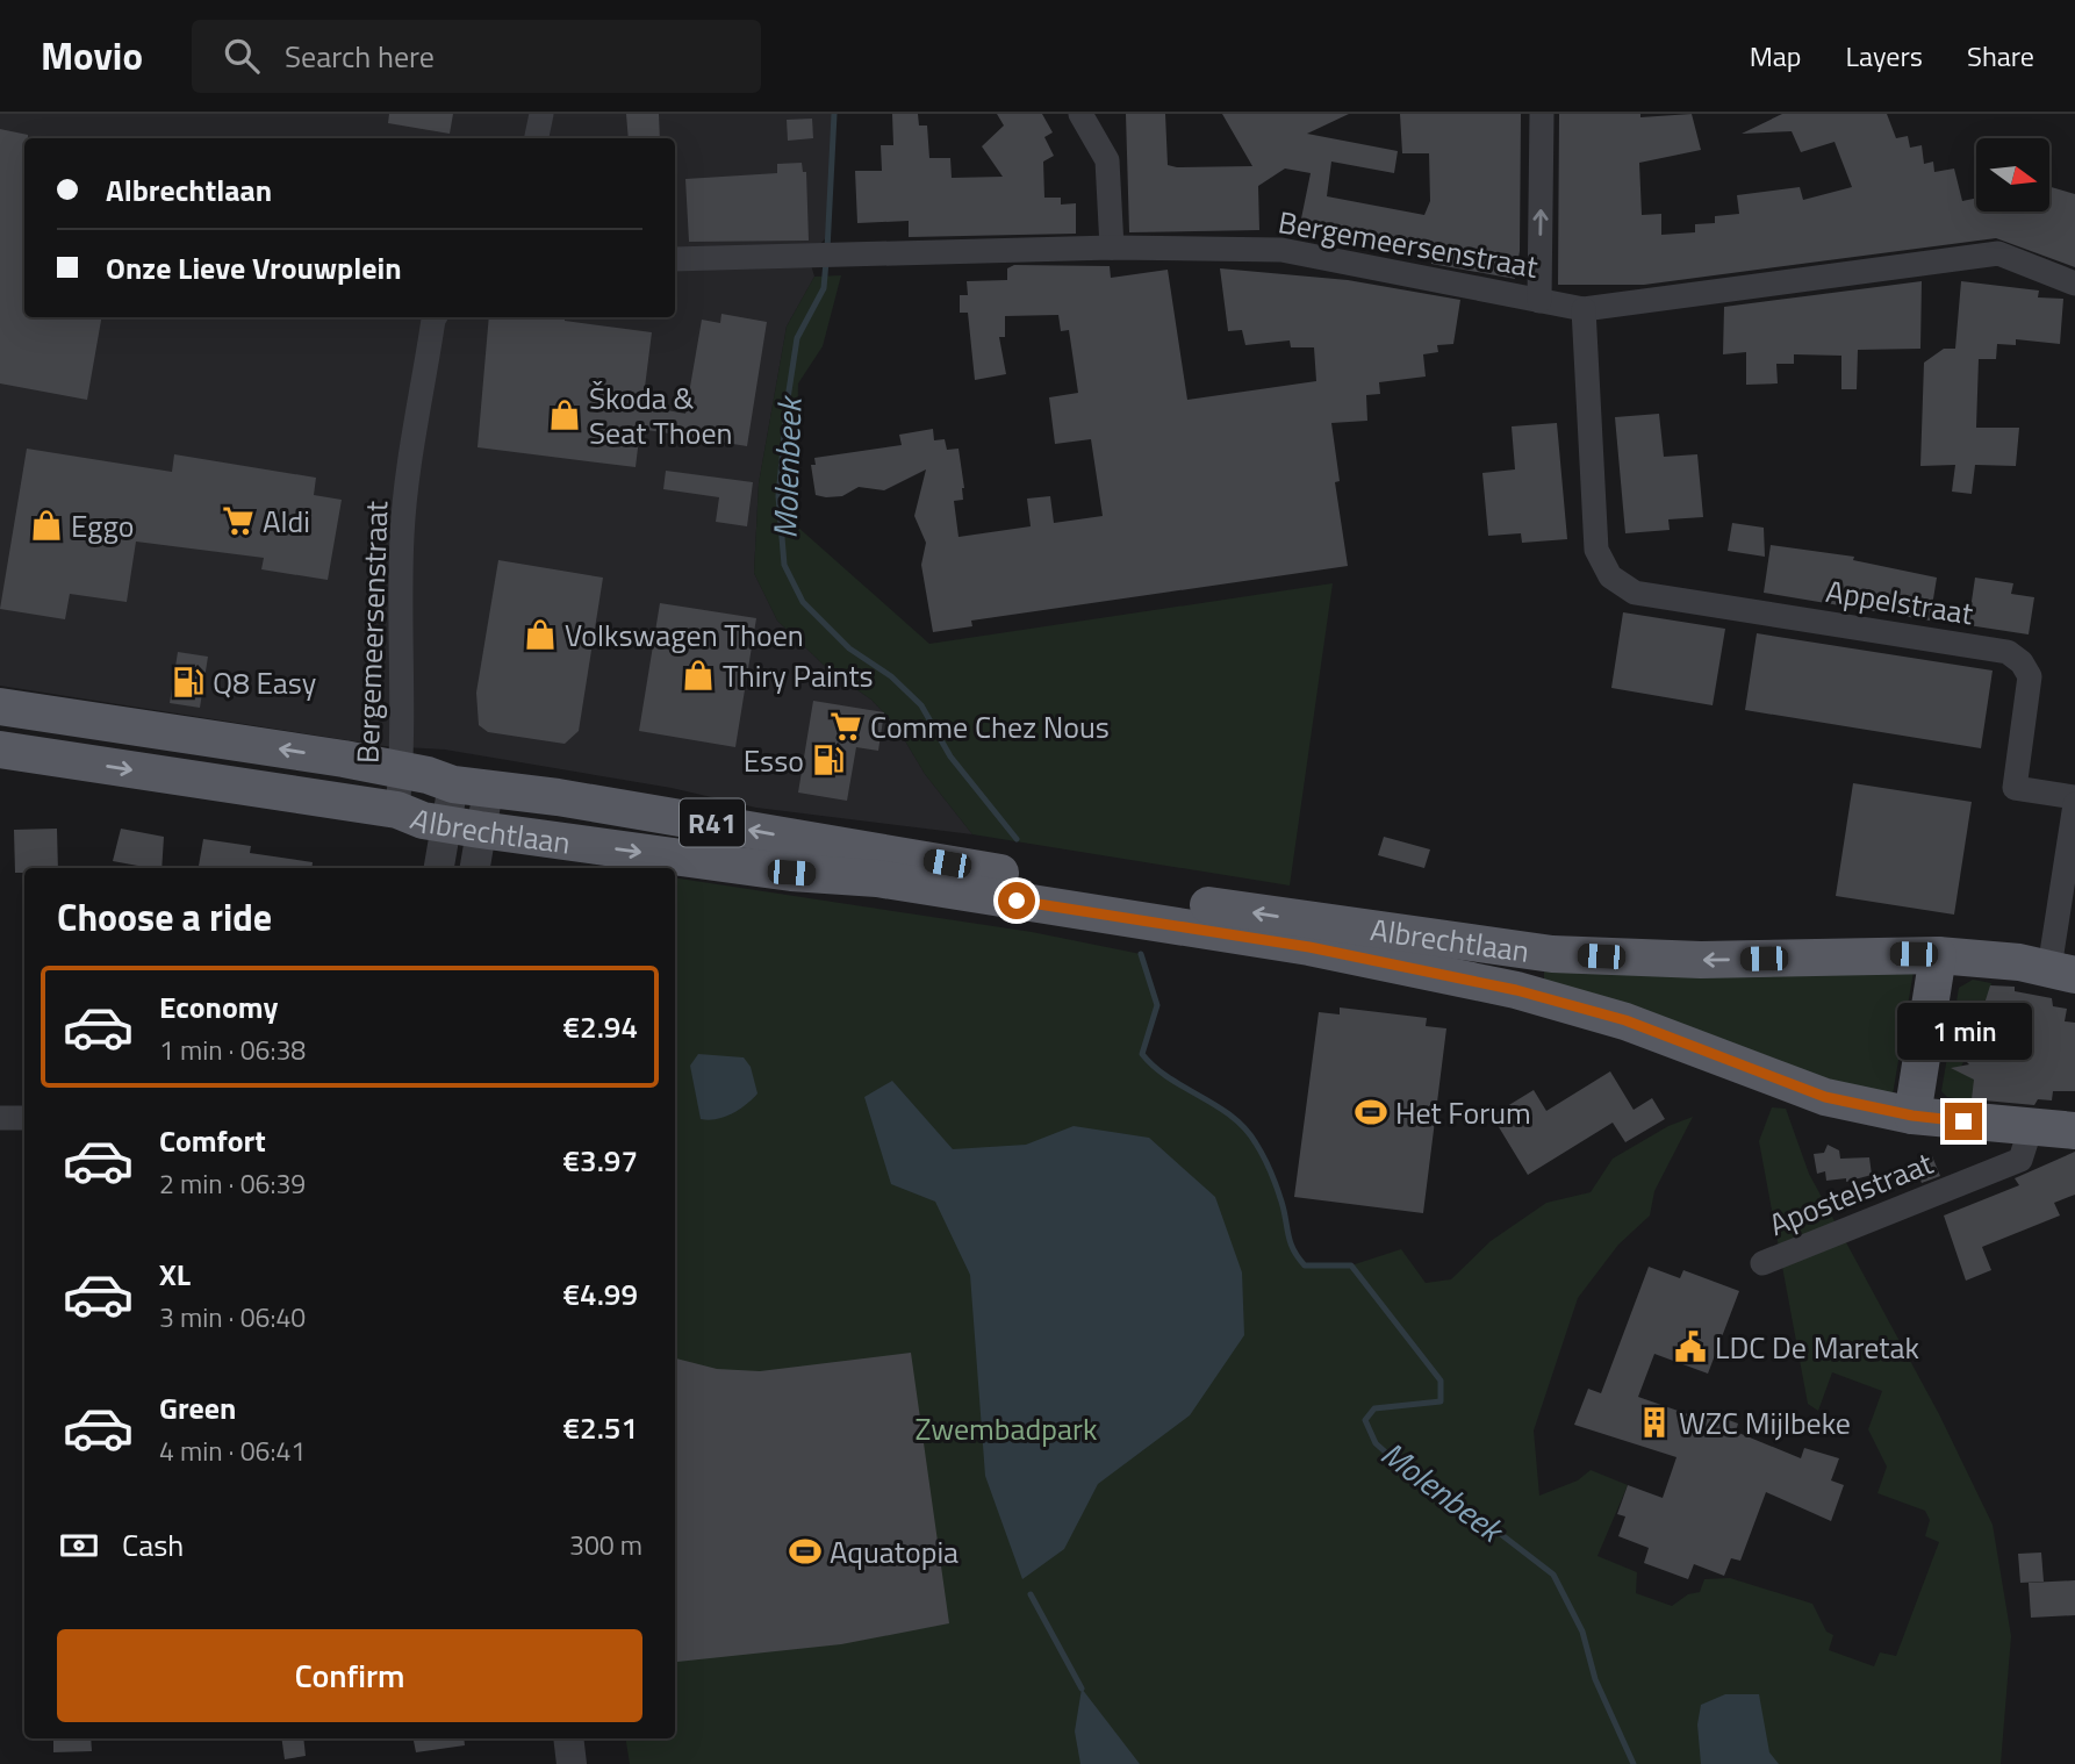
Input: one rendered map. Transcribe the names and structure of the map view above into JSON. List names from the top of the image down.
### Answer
{
  "streets": {
    "main road": ["R41", "Albrechtlaan"],
    "street": ["Bergemeersenstraat", "Appelstraat", "Apostelstraat"]
  },
  "crossings": [
    ["Bergemeersenstraat", "Appelstraat"],
    ["Bergemeersenstraat", "Albrechtlaan"],
    ["R41", "Albrechtlaan"],
    ["R41", "Apostelstraat"]
  ],
  "water": ["Molenbeek"],
  "parks": ["Zwembadpark"],
  "places": {
    "shop": [
      "Škoda & Seat Thoen",
      "Eggo",
      "Volkswagen Thoen",
      "Thiry Paints"
    ],
    "supermarket": ["Aldi", "Comme Chez Nous"],
    "fuel station": ["Q8 Easy", "Esso"],
    "sports": ["Het Forum", "Aquatopia"],
    "public building": ["LDC De Maretak"],
    "building": ["WZC Mijlbeke"]
  },
  "north": "right",
  "page": {
    "header": "Movio",
    "search": "Search here",
    "nav": ["Map", "Layers", "Share"],
    "banner": ["Albrechtlaan", "Onze Lieve Vrouwplein"],
    "heading": "Choose a ride",
    "list": [
      {
        "name": "Economy",
        "note": "1 min · 06:38",
        "value": "€2.94"
      },
      {
        "name": "Comfort",
        "note": "2 min · 06:39",
        "value": "€3.97"
      },
      {
        "name": "XL",
        "note": "3 min · 06:40",
        "value": "€4.99"
      },
      {
        "name": "Green",
        "note": "4 min · 06:41",
        "value": "€2.51"
      }
    ],
    "bubble": "1 min",
    "pay": ["Cash", "300 m"],
    "buttons": "Confirm"
  }
}
